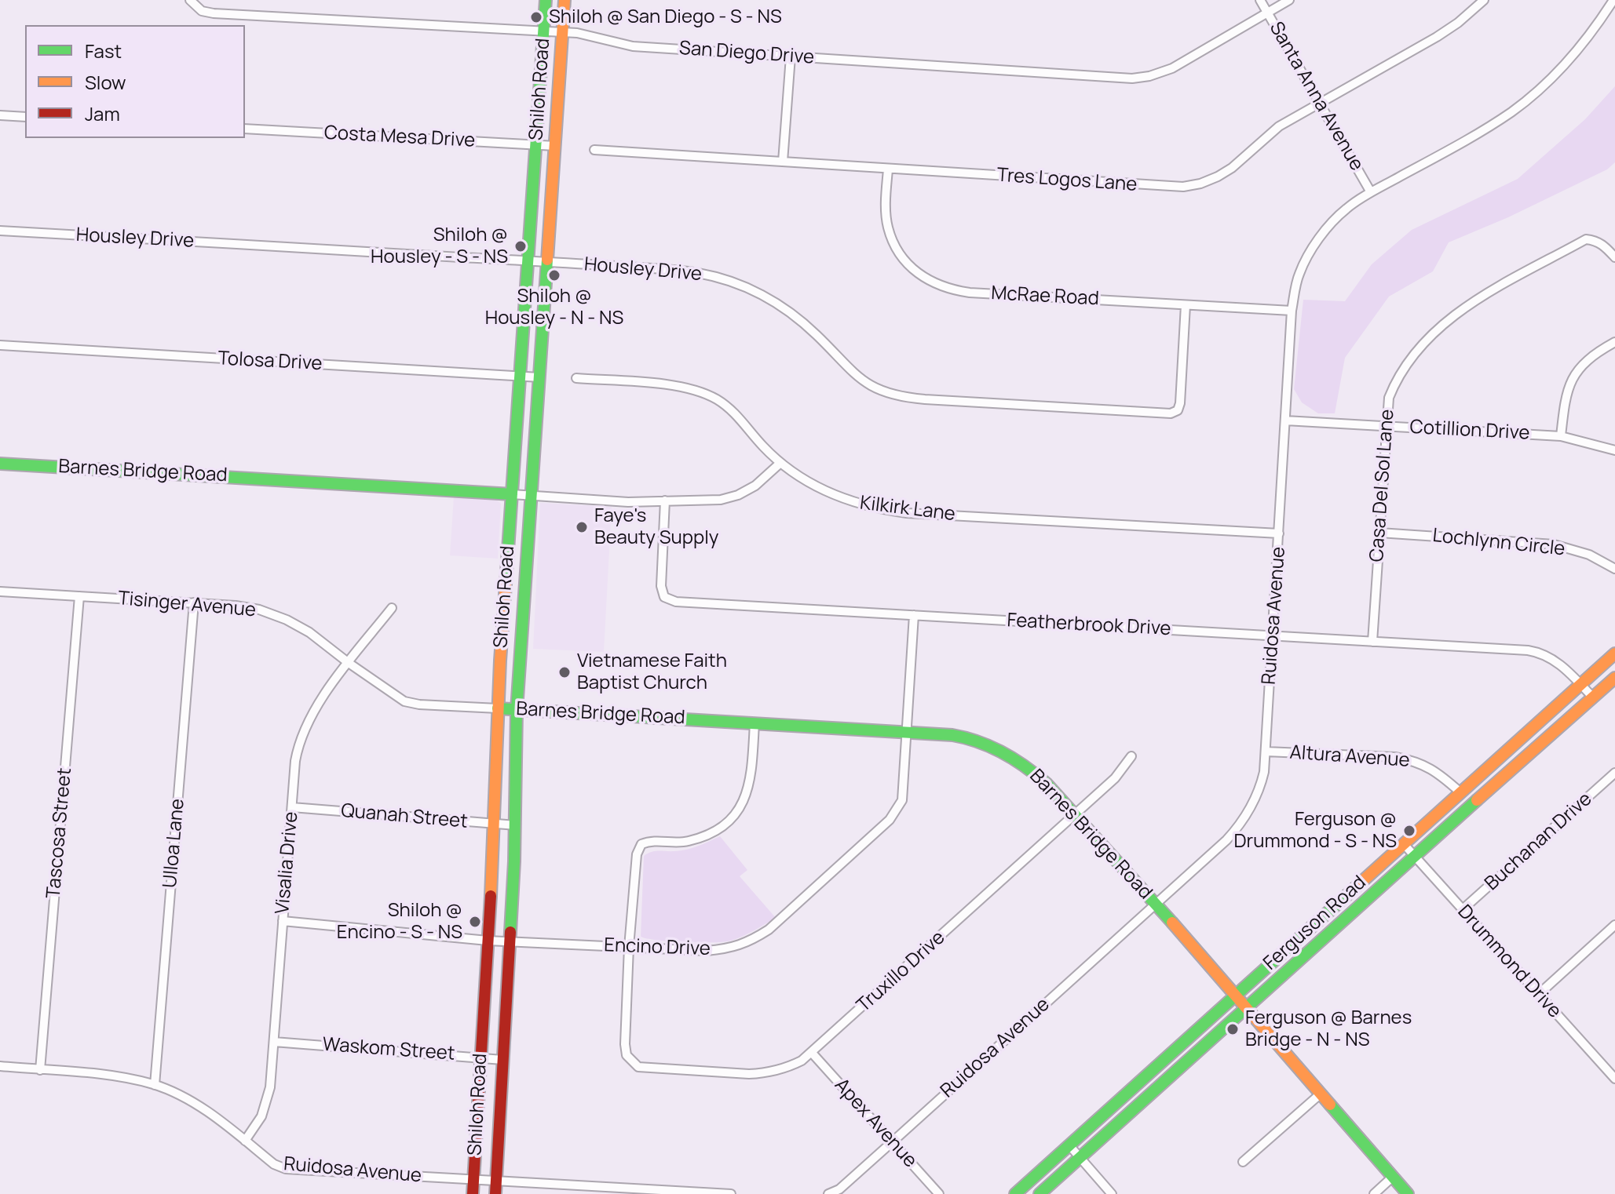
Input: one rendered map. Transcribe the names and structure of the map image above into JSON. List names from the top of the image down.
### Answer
{
  "streets": {
    "main road": ["Shiloh Road", "Barnes Bridge Road", "Ferguson Road"],
    "street": [
      "San Diego Drive",
      "Santa Anna Avenue",
      "Costa Mesa Drive",
      "Tres Logos Lane",
      "Housley Drive",
      "McRae Road",
      "Tolosa Drive",
      "Cotillion Drive",
      "Casa Del Sol Lane",
      "Kilkirk Lane",
      "Lochlynn Circle",
      "Tisinger Avenue",
      "Ruidosa Avenue",
      "Featherbrook Drive",
      "Altura Avenue",
      "Quanah Street",
      "Tascosa Street",
      "Buchanan Drive",
      "Ulloa Lane",
      "Visalia Drive",
      "Encino Drive",
      "Drummond Drive",
      "Truxillo Drive",
      "Waskom Street",
      "Apex Avenue"
    ]
  },
  "crossings": [
    ["San Diego Drive", "Shiloh Road"],
    ["San Diego Drive", "Santa Anna Avenue"],
    ["Shiloh Road", "Costa Mesa Drive"],
    ["Shiloh Road", "Housley Drive"],
    ["Shiloh Road", "Tolosa Drive"],
    ["Shiloh Road", "Barnes Bridge Road"],
    ["Shiloh Road", "Tisinger Avenue"],
    ["Shiloh Road", "Ruidosa Avenue"],
    ["Shiloh Road", "Quanah Street"],
    ["Shiloh Road", "Encino Drive"],
    ["Shiloh Road", "Waskom Street"],
    ["Santa Anna Avenue", "Tres Logos Lane"],
    ["Santa Anna Avenue", "Ruidosa Avenue"],
    ["Tres Logos Lane", "McRae Road"],
    ["Housley Drive", "McRae Road"],
    ["McRae Road", "Ruidosa Avenue"],
    ["Cotillion Drive", "Casa Del Sol Lane"],
    ["Cotillion Drive", "Ruidosa Avenue"],
    ["Barnes Bridge Road", "Tisinger Avenue"],
    ["Barnes Bridge Road", "Ruidosa Avenue"],
    ["Barnes Bridge Road", "Ferguson Road"],
    ["Barnes Bridge Road", "Encino Drive"],
    ["Barnes Bridge Road", "Truxillo Drive"],
    ["Casa Del Sol Lane", "Lochlynn Circle"],
    ["Casa Del Sol Lane", "Featherbrook Drive"],
    ["Kilkirk Lane", "Ruidosa Avenue"],
    ["Tisinger Avenue", "Tascosa Street"],
    ["Tisinger Avenue", "Ulloa Lane"],
    ["Tisinger Avenue", "Visalia Drive"],
    ["Ruidosa Avenue", "Featherbrook Drive"],
    ["Ruidosa Avenue", "Altura Avenue"],
    ["Ruidosa Avenue", "Tascosa Street"],
    ["Ruidosa Avenue", "Ulloa Lane"],
    ["Ruidosa Avenue", "Visalia Drive"],
    ["Ruidosa Avenue", "Apex Avenue"],
    ["Featherbrook Drive", "Ferguson Road"],
    ["Featherbrook Drive", "Encino Drive"],
    ["Altura Avenue", "Ferguson Road"],
    ["Quanah Street", "Visalia Drive"],
    ["Buchanan Drive", "Drummond Drive"],
    ["Visalia Drive", "Encino Drive"],
    ["Visalia Drive", "Waskom Street"],
    ["Ferguson Road", "Drummond Drive"],
    ["Encino Drive", "Truxillo Drive"],
    ["Truxillo Drive", "Apex Avenue"]
  ],
  "places": [
    "Shiloh @ San Diego - S - NS",
    "Shiloh @ Housley - S - NS",
    "Shiloh @ Housley - N - NS",
    "Faye's Beauty Supply",
    "Vietnamese Faith Baptist Church",
    "Ferguson @ Drummond - S - NS",
    "Shiloh @ Encino - S - NS",
    "Ferguson @ Barnes Bridge - N - NS"
  ],
  "legend": ["Fast", "Slow", "Jam"]
}
